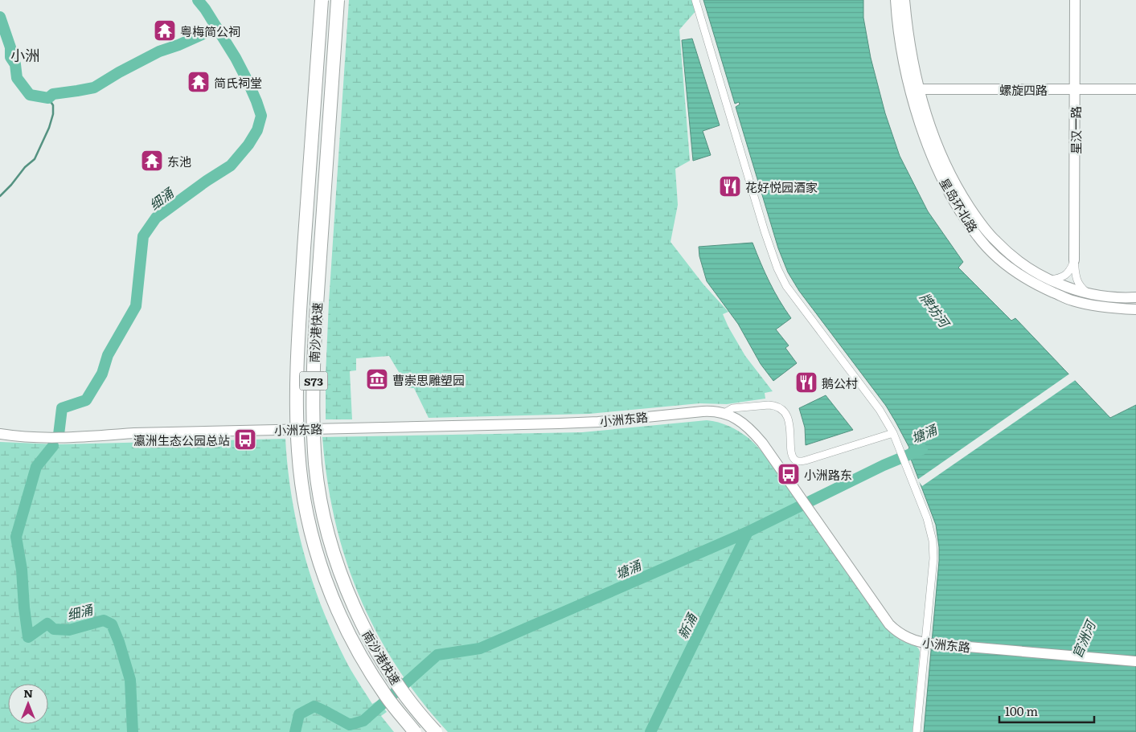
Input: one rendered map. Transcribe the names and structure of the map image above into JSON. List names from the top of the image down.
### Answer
{
  "streets": {
    "highway": ["南沙港快速", "S73"],
    "main road": [
      "螺旋四路",
      "星汉一路",
      "星岛环北路",
      "小洲东路"
    ]
  },
  "crossings": [
    ["螺旋四路", "星汉一路"],
    ["螺旋四路", "星岛环北路"],
    ["星汉一路", "星岛环北路"]
  ],
  "districts": ["小洲"],
  "water": [
    "细涌",
    "牌坊河",
    "塘涌",
    "新涌",
    "官洲河"
  ],
  "places": {
    "temple": ["粤梅简公祠", "简氏祠堂", "东池"],
    "restaurant": ["花好悦园酒家", "鹅公村"],
    "museum": ["曹崇思雕塑园"],
    "bus stop": ["瀛洲生态公园总站", "小洲路东"]
  },
  "scale_bar": "100 m",
  "north": "top"
}
